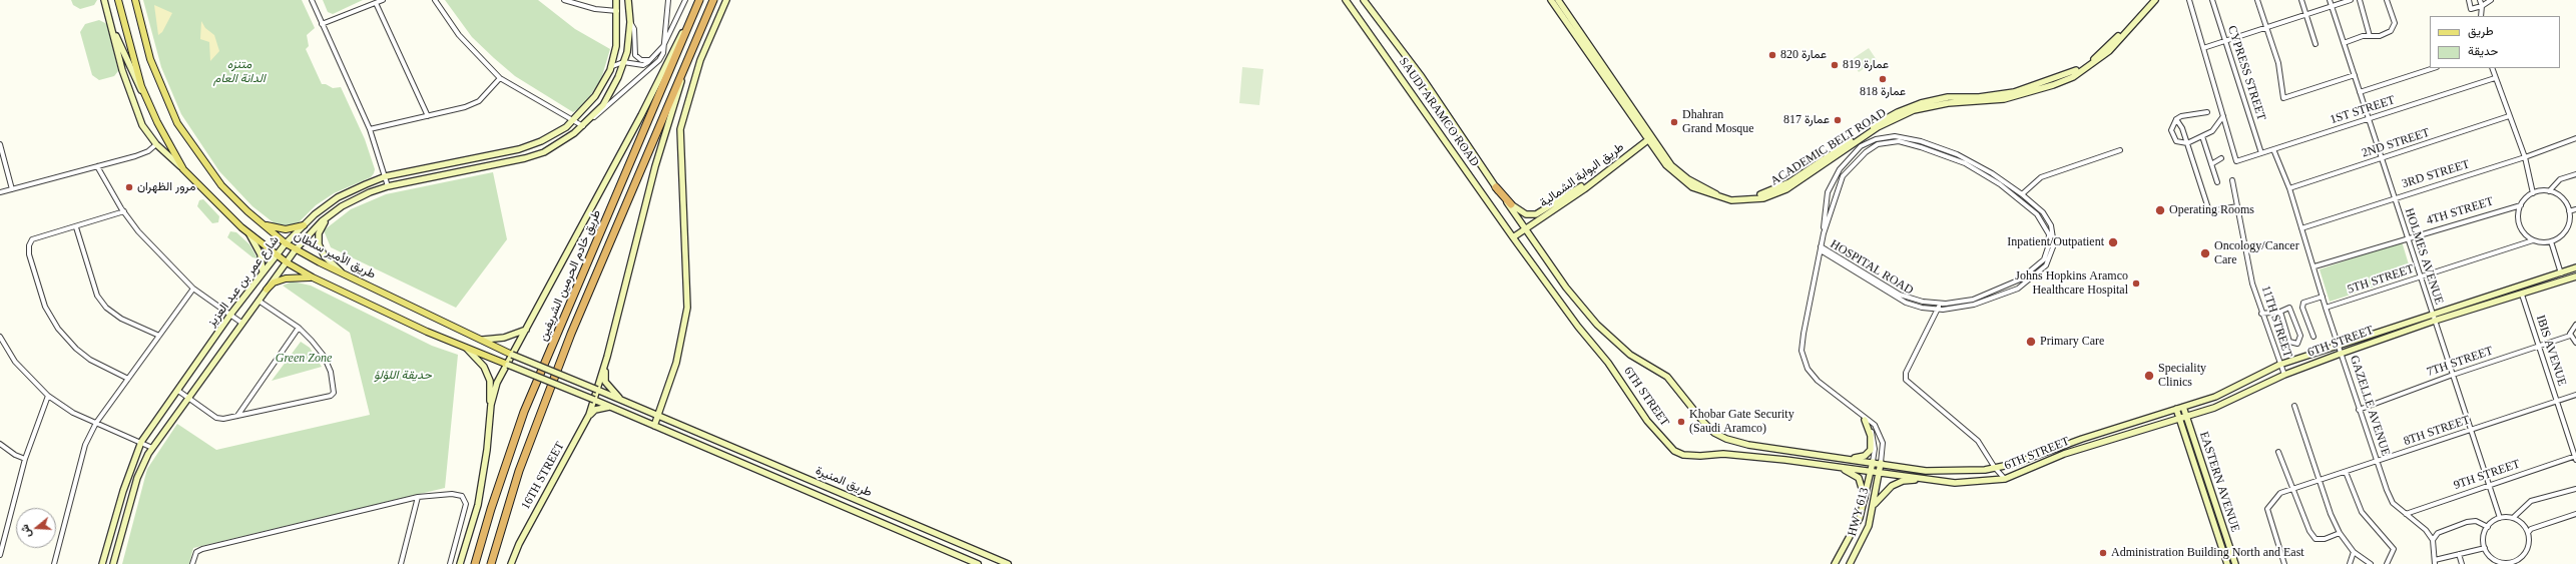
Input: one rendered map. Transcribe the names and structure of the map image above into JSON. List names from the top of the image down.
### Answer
{
  "streets": {
    "highway": ["طريق خادم الحرمين الشريفين"],
    "main road": ["طريق الأمير سلطان"],
    "street": [
      "CYPRESS STREET",
      "1ST STREET",
      "SAUDI ARAMCO ROAD",
      "2ND STREET",
      "ACADEMIC BELT ROAD",
      "3RD STREET",
      "طريق البوابة الشمالية",
      "4TH STREET",
      "HOLMES AVENUE",
      "HOSPITAL ROAD",
      "5TH STREET",
      "شارع عمر بن عبد العزيز",
      "11TH STREET",
      "6TH STREET",
      "IBIS AVENUE",
      "7TH STREET",
      "GAZELLE AVENUE",
      "8TH STREET",
      "9TH STREET",
      "16TH STREET",
      "طريق المنيرة",
      "EASTERN AVENUE",
      "HWY 613"
    ]
  },
  "crossings": [
    ["CYPRESS STREET", "1ST STREET"],
    ["1ST STREET", "HOLMES AVENUE"],
    ["1ST STREET", "GAZELLE AVENUE"],
    ["SAUDI ARAMCO ROAD", "طريق البوابة الشمالية"],
    ["SAUDI ARAMCO ROAD", "6TH STREET"],
    ["2ND STREET", "HOLMES AVENUE"],
    ["2ND STREET", "GAZELLE AVENUE"],
    ["ACADEMIC BELT ROAD", "طريق البوابة الشمالية"],
    ["3RD STREET", "HOLMES AVENUE"],
    ["3RD STREET", "GAZELLE AVENUE"],
    ["طريق البوابة الشمالية", "6TH STREET"],
    ["4TH STREET", "HOLMES AVENUE"],
    ["4TH STREET", "5TH STREET"],
    ["4TH STREET", "GAZELLE AVENUE"],
    ["طريق الأمير سلطان", "شارع عمر بن عبد العزيز"],
    ["طريق الأمير سلطان", "16TH STREET"],
    ["طريق الأمير سلطان", "طريق المنيرة"],
    ["HOLMES AVENUE", "5TH STREET"],
    ["HOLMES AVENUE", "6TH STREET"],
    ["HOLMES AVENUE", "7TH STREET"],
    ["HOLMES AVENUE", "8TH STREET"],
    ["HOLMES AVENUE", "9TH STREET"],
    ["HOSPITAL ROAD", "6TH STREET"],
    ["HOSPITAL ROAD", "HWY 613"],
    ["5TH STREET", "GAZELLE AVENUE"],
    ["11TH STREET", "6TH STREET"],
    ["6TH STREET", "IBIS AVENUE"],
    ["6TH STREET", "GAZELLE AVENUE"],
    ["6TH STREET", "EASTERN AVENUE"],
    ["6TH STREET", "HWY 613"],
    ["IBIS AVENUE", "7TH STREET"],
    ["IBIS AVENUE", "8TH STREET"],
    ["IBIS AVENUE", "9TH STREET"],
    ["7TH STREET", "GAZELLE AVENUE"],
    ["GAZELLE AVENUE", "8TH STREET"],
    ["GAZELLE AVENUE", "9TH STREET"],
    ["16TH STREET", "طريق المنيرة"]
  ],
  "parks": ["متنزه الدانة العام", "Green Zone", "حديقة اللؤلؤ"],
  "places": [
    "عمارة 820",
    "عمارة 819",
    "عمارة 818",
    "عمارة 817",
    "Dhahran Grand Mosque",
    "مرور الظهران",
    "Operating Rooms",
    "Inpatient/Outpatient",
    "Oncology/Cancer Care",
    "Johns Hopkins Aramco Healthcare Hospital",
    "Primary Care",
    "Speciality Clinics",
    "Khobar Gate Security (Saudi Aramco)",
    "Administration Building North and East"
  ],
  "legend": ["طريق", "حديقة"],
  "north": "left"
}
